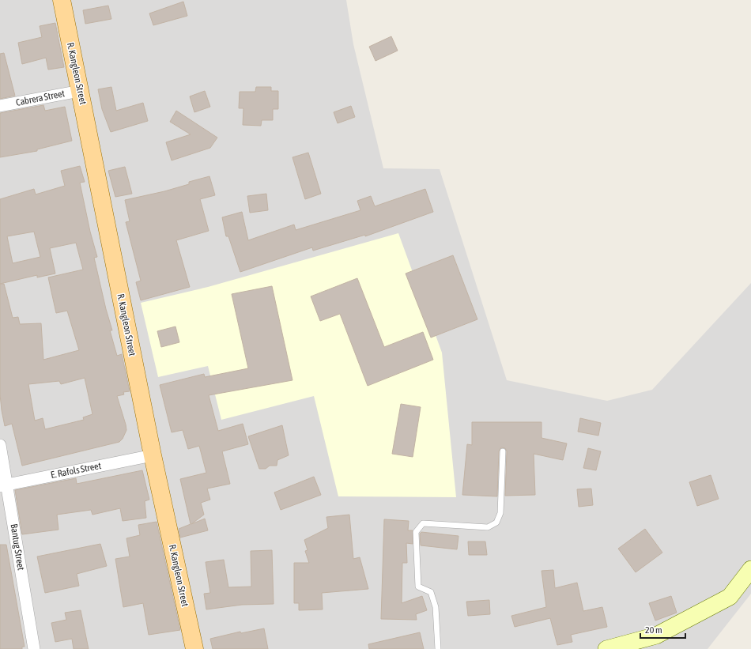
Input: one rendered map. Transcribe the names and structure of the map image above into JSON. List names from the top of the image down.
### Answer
{
  "streets": {
    "main road": ["R. Kangleon Street"],
    "street": ["Cabrera Street", "E. Rafols Street", "Bantug Street"]
  },
  "crossings": [
    ["R. Kangleon Street", "Cabrera Street"],
    ["R. Kangleon Street", "E. Rafols Street"],
    ["E. Rafols Street", "Bantug Street"]
  ],
  "scale_bar": "20 m"
}
